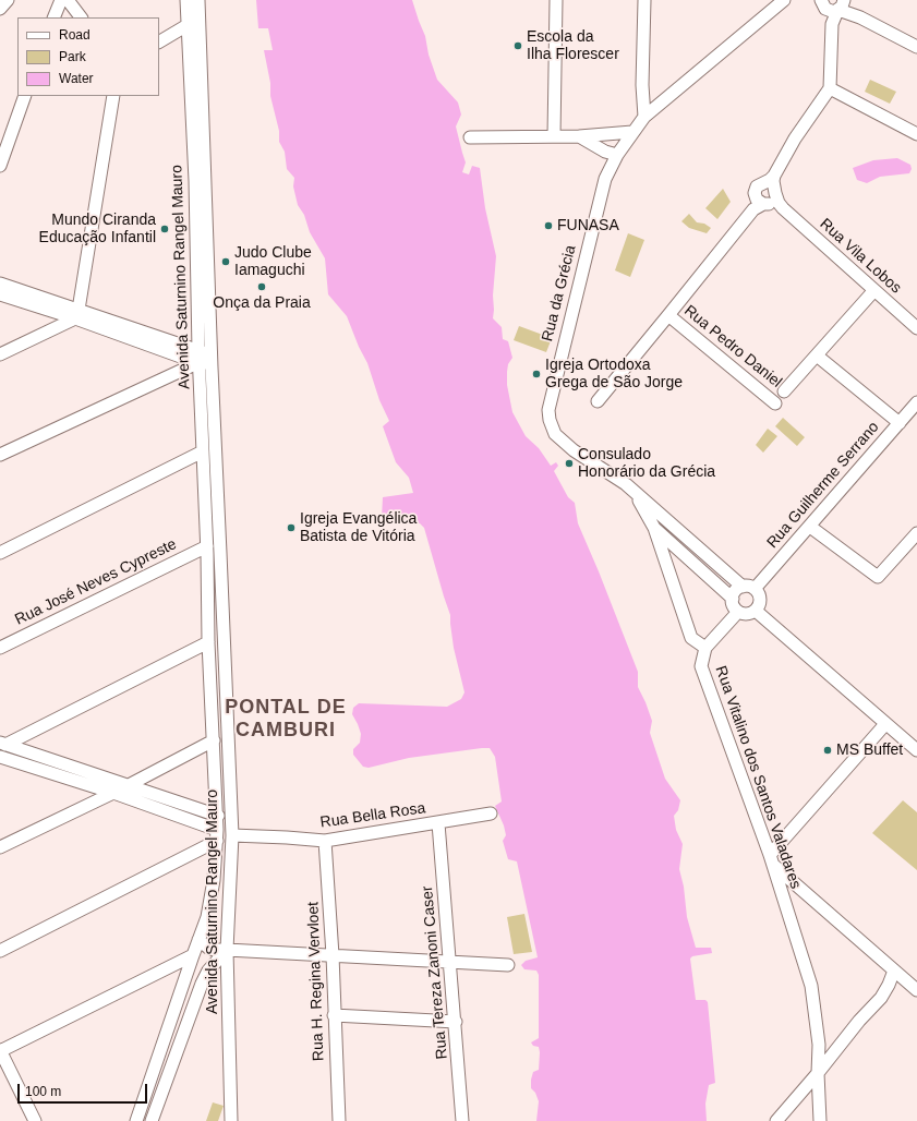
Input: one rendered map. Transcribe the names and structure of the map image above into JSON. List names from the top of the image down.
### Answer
{
  "streets": {
    "street": [
      "Rua Vila Lobos",
      "Avenida Saturnino Rangel Mauro",
      "Rua da Grécia",
      "Rua Pedro Daniel",
      "Rua Guilherme Serrano",
      "Rua José Neves Cypreste",
      "Rua Vitalino dos Santos Valadares",
      "Rua Bella Rosa",
      "Rua Tereza Zanoni Caser",
      "Rua H. Regina Vervloet"
    ]
  },
  "crossings": [
    ["Avenida Saturnino Rangel Mauro", "Rua José Neves Cypreste"],
    ["Avenida Saturnino Rangel Mauro", "Rua Bella Rosa"],
    ["Rua da Grécia", "Rua Vitalino dos Santos Valadares"],
    ["Rua Bella Rosa", "Rua Tereza Zanoni Caser"],
    ["Rua Bella Rosa", "Rua H. Regina Vervloet"]
  ],
  "districts": ["PONTAL DE CAMBURI"],
  "places": [
    "Escola da Ilha Florescer",
    "FUNASA",
    "Mundo Ciranda Educação Infantil",
    "Judo Clube Iamaguchi",
    "Onça da Praia",
    "Igreja Ortodoxa Grega de São Jorge",
    "Consulado Honorário da Grécia",
    "Igreja Evangélica Batista de Vitória",
    "MS Buffet"
  ],
  "legend": ["Road", "Park", "Water"],
  "scale_bar": "100 m"
}
